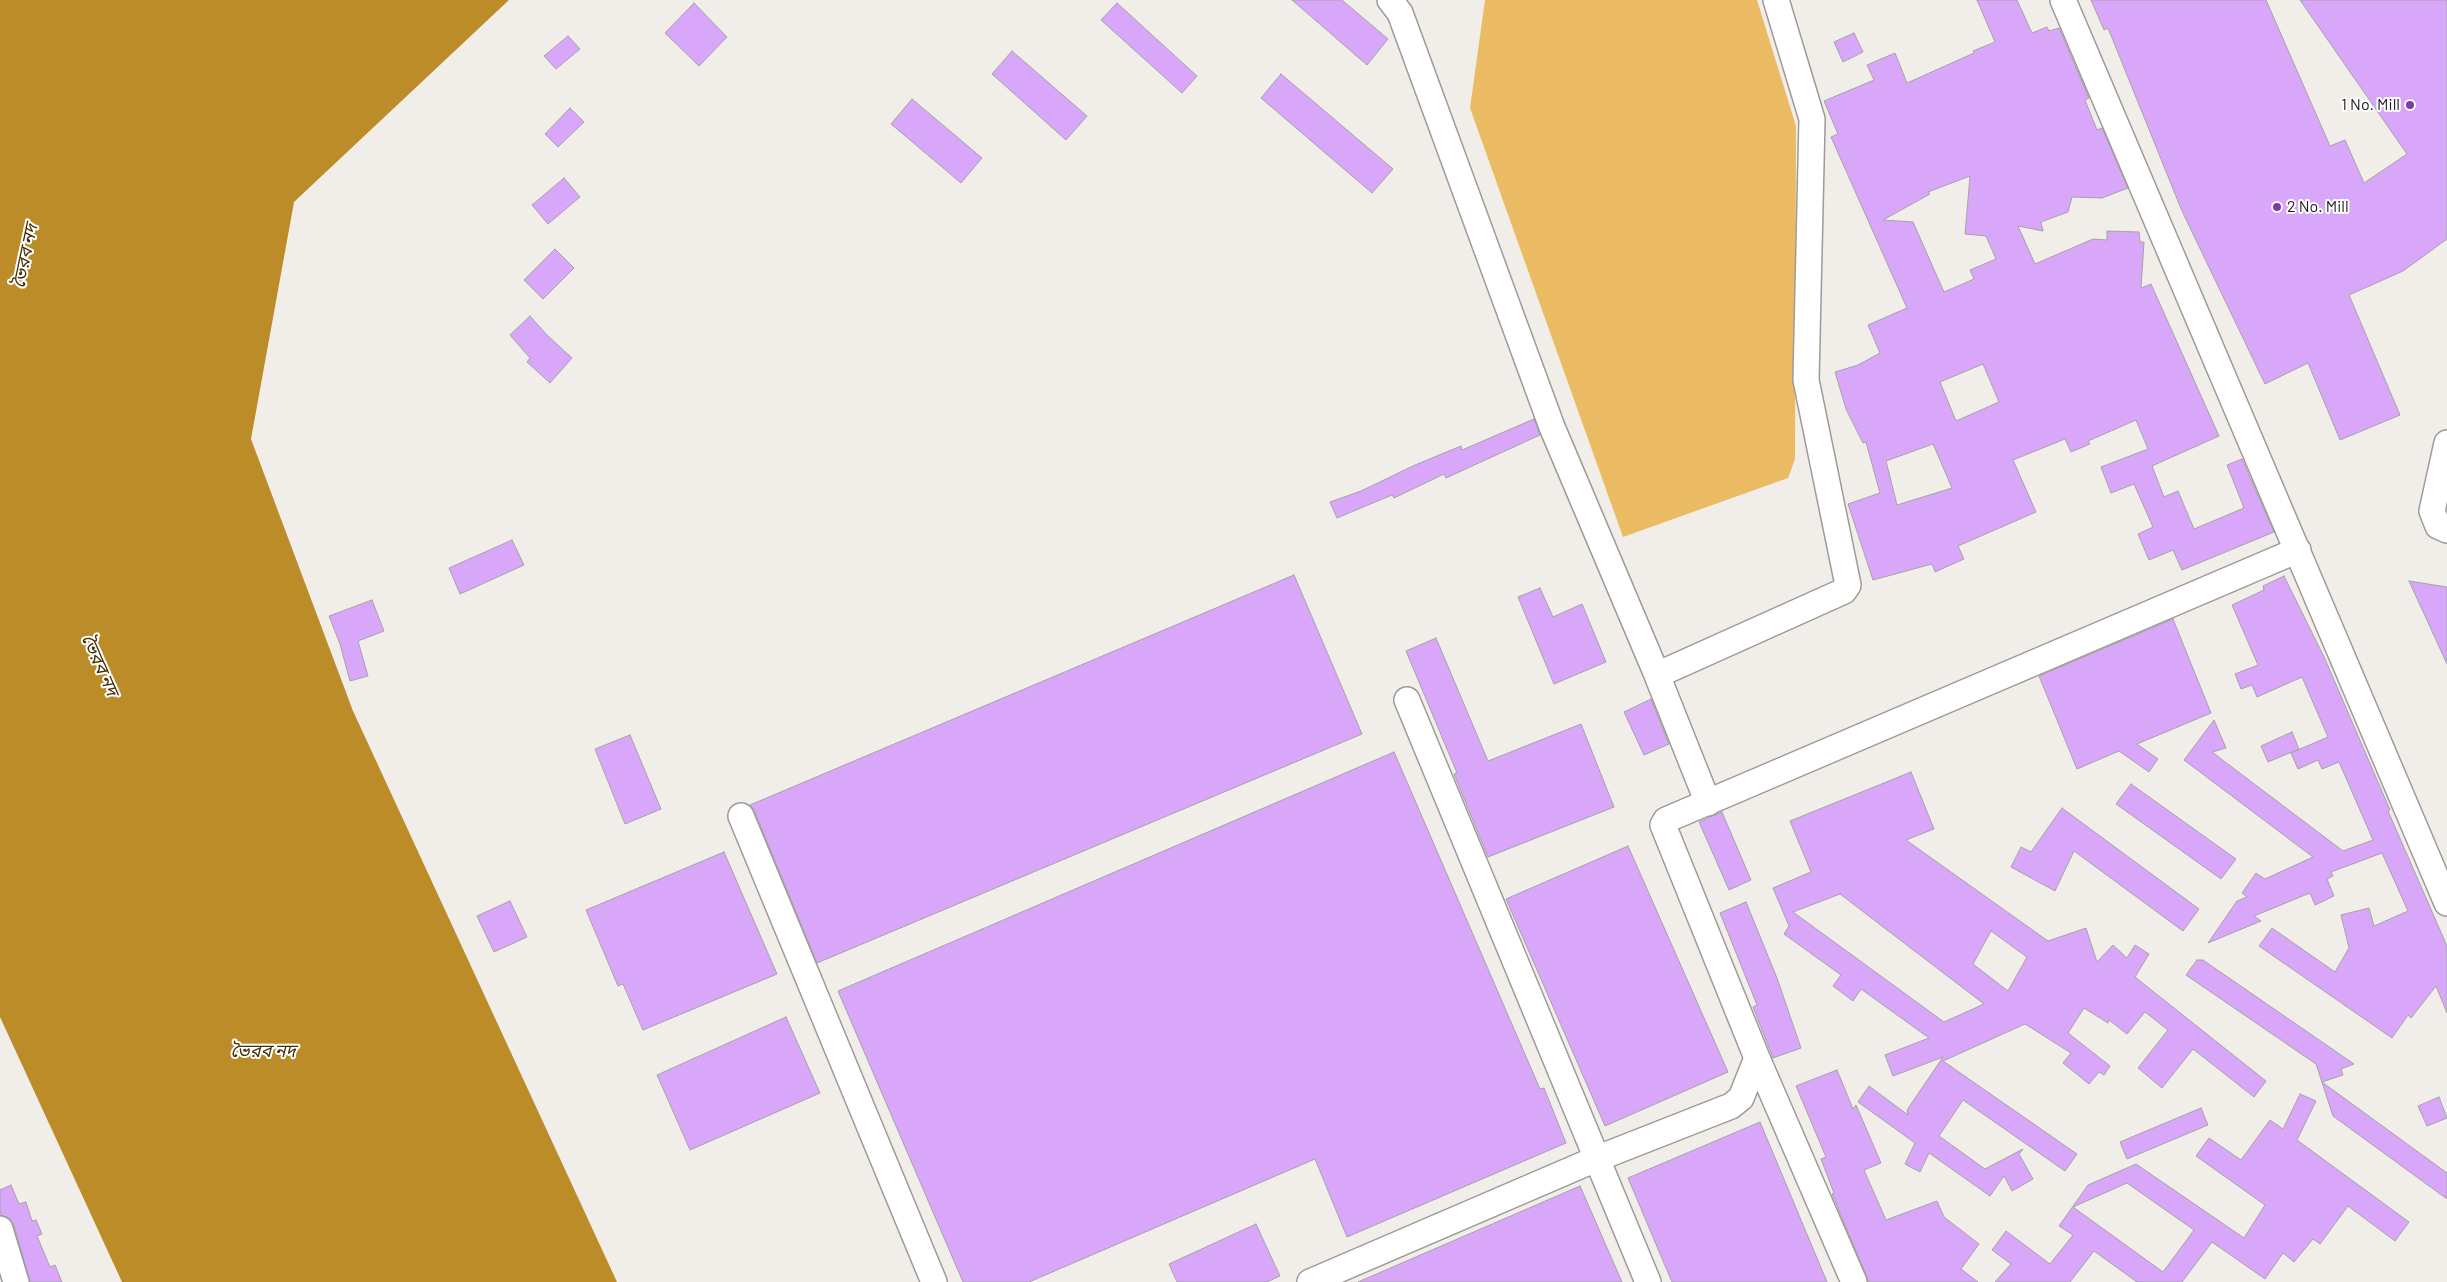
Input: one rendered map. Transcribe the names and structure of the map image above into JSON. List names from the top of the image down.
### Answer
{
  "water": ["ভৈরব নদ"],
  "places": ["1 No. Mill", "2 No. Mill"]
}
